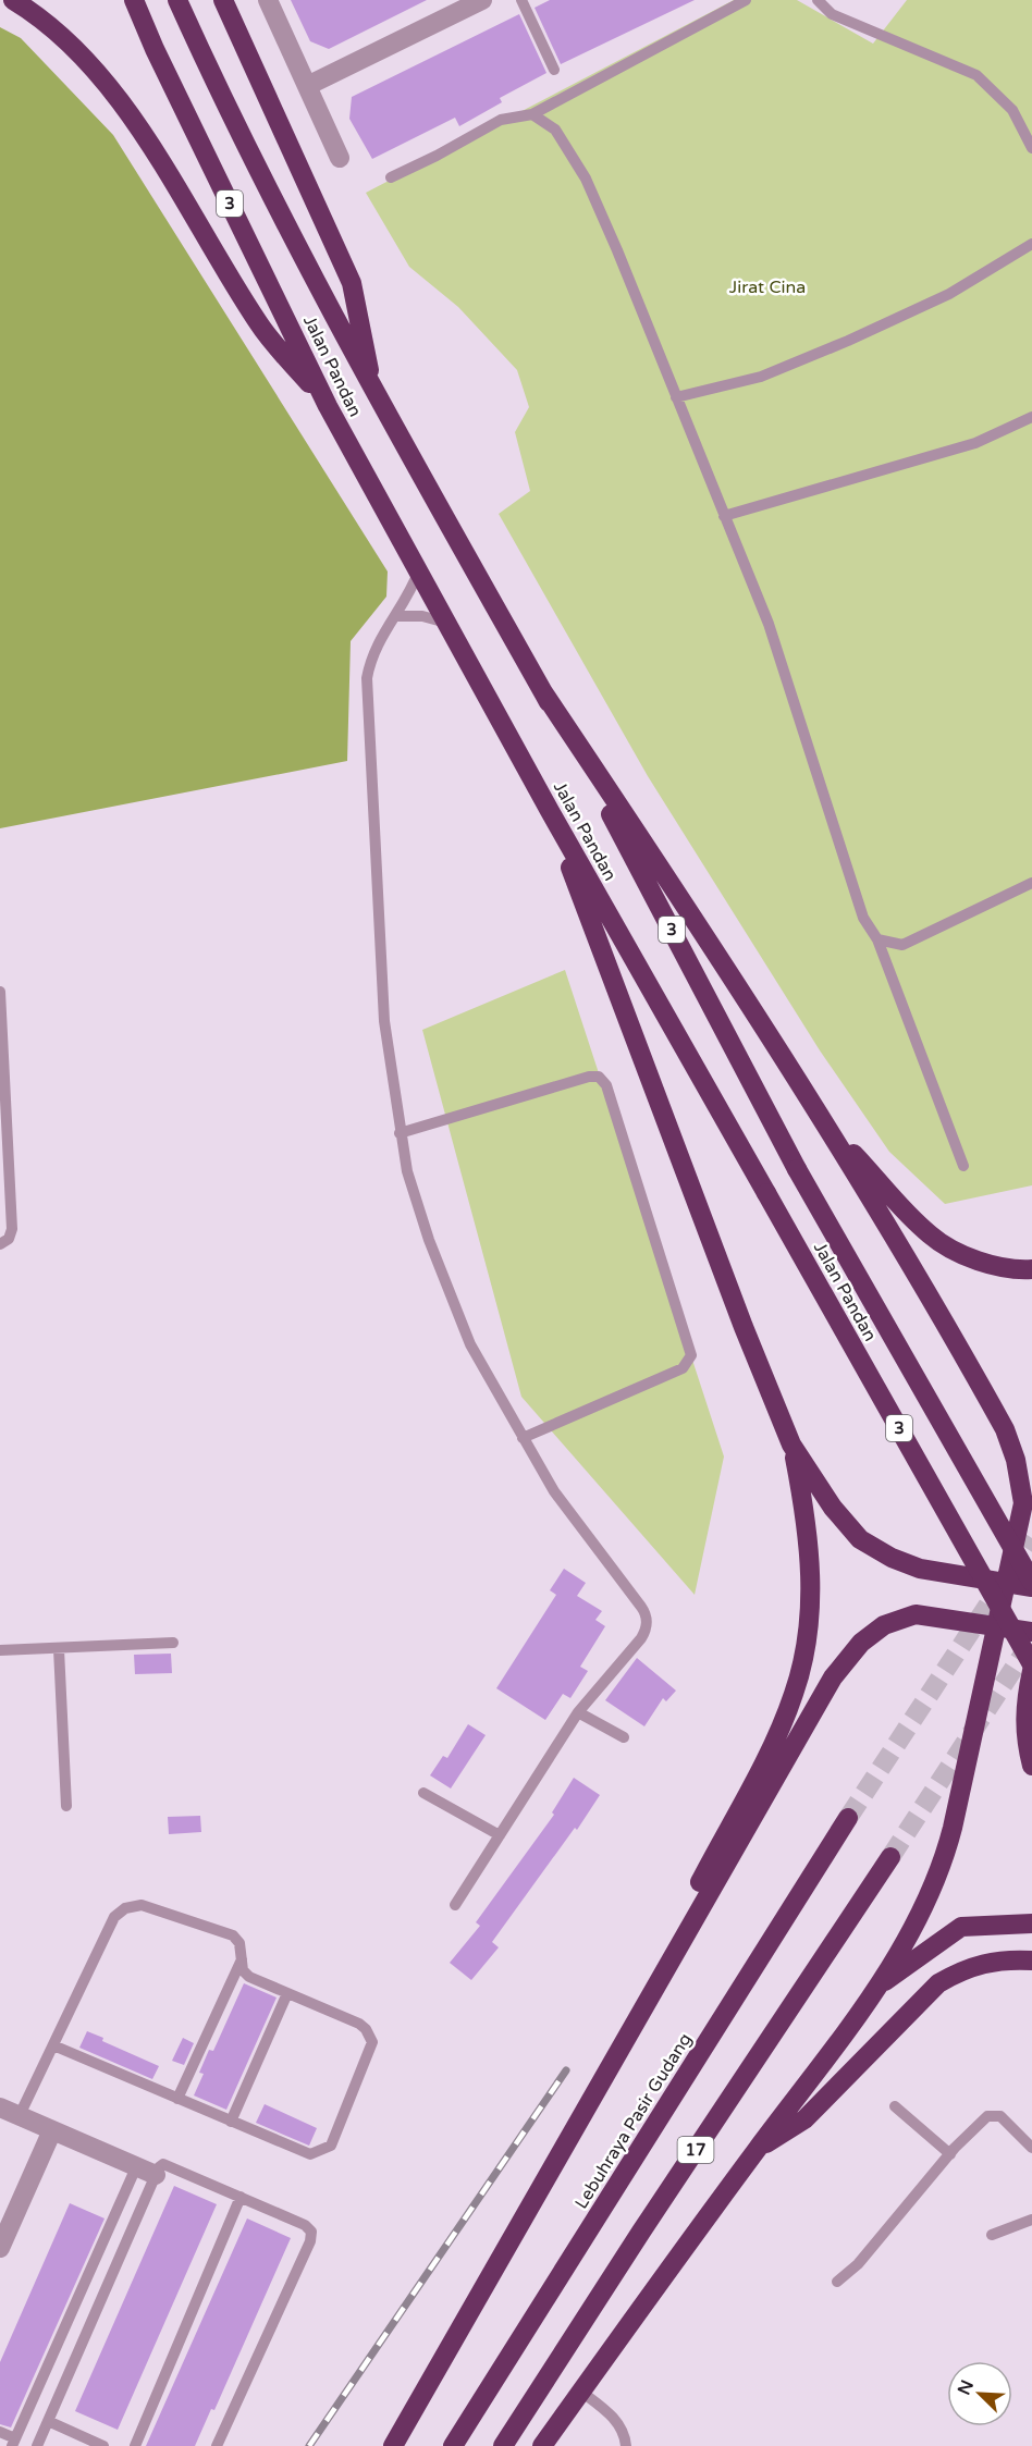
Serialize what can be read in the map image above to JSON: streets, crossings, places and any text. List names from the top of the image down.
{
  "streets": {
    "highway": [
      "3",
      "Jalan Pandan",
      "Lebuhraya Pasir Gudang",
      "17"
    ]
  },
  "parks": ["Jirat Cina"],
  "north": "top left"
}
